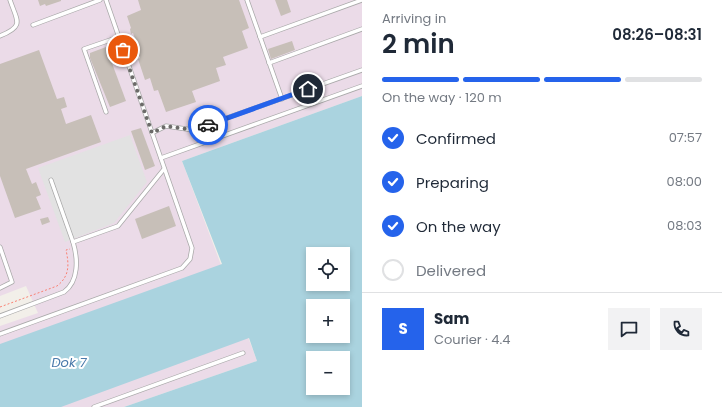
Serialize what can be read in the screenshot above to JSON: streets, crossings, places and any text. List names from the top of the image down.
{
  "water": ["Dok 7"],
  "page": {
    "heading": ["2 min", "Arriving in", "08:26–08:31"],
    "panel": ["Sam", "Courier · 4.4"],
    "bar": "On the way · 120 m",
    "list": [
      ["Confirmed", "07:57"],
      ["Preparing", "08:00"],
      ["On the way", "08:03"],
      "Delivered"
    ],
    "map_buttons": ["+", "−"],
    "round": "S"
  }
}
